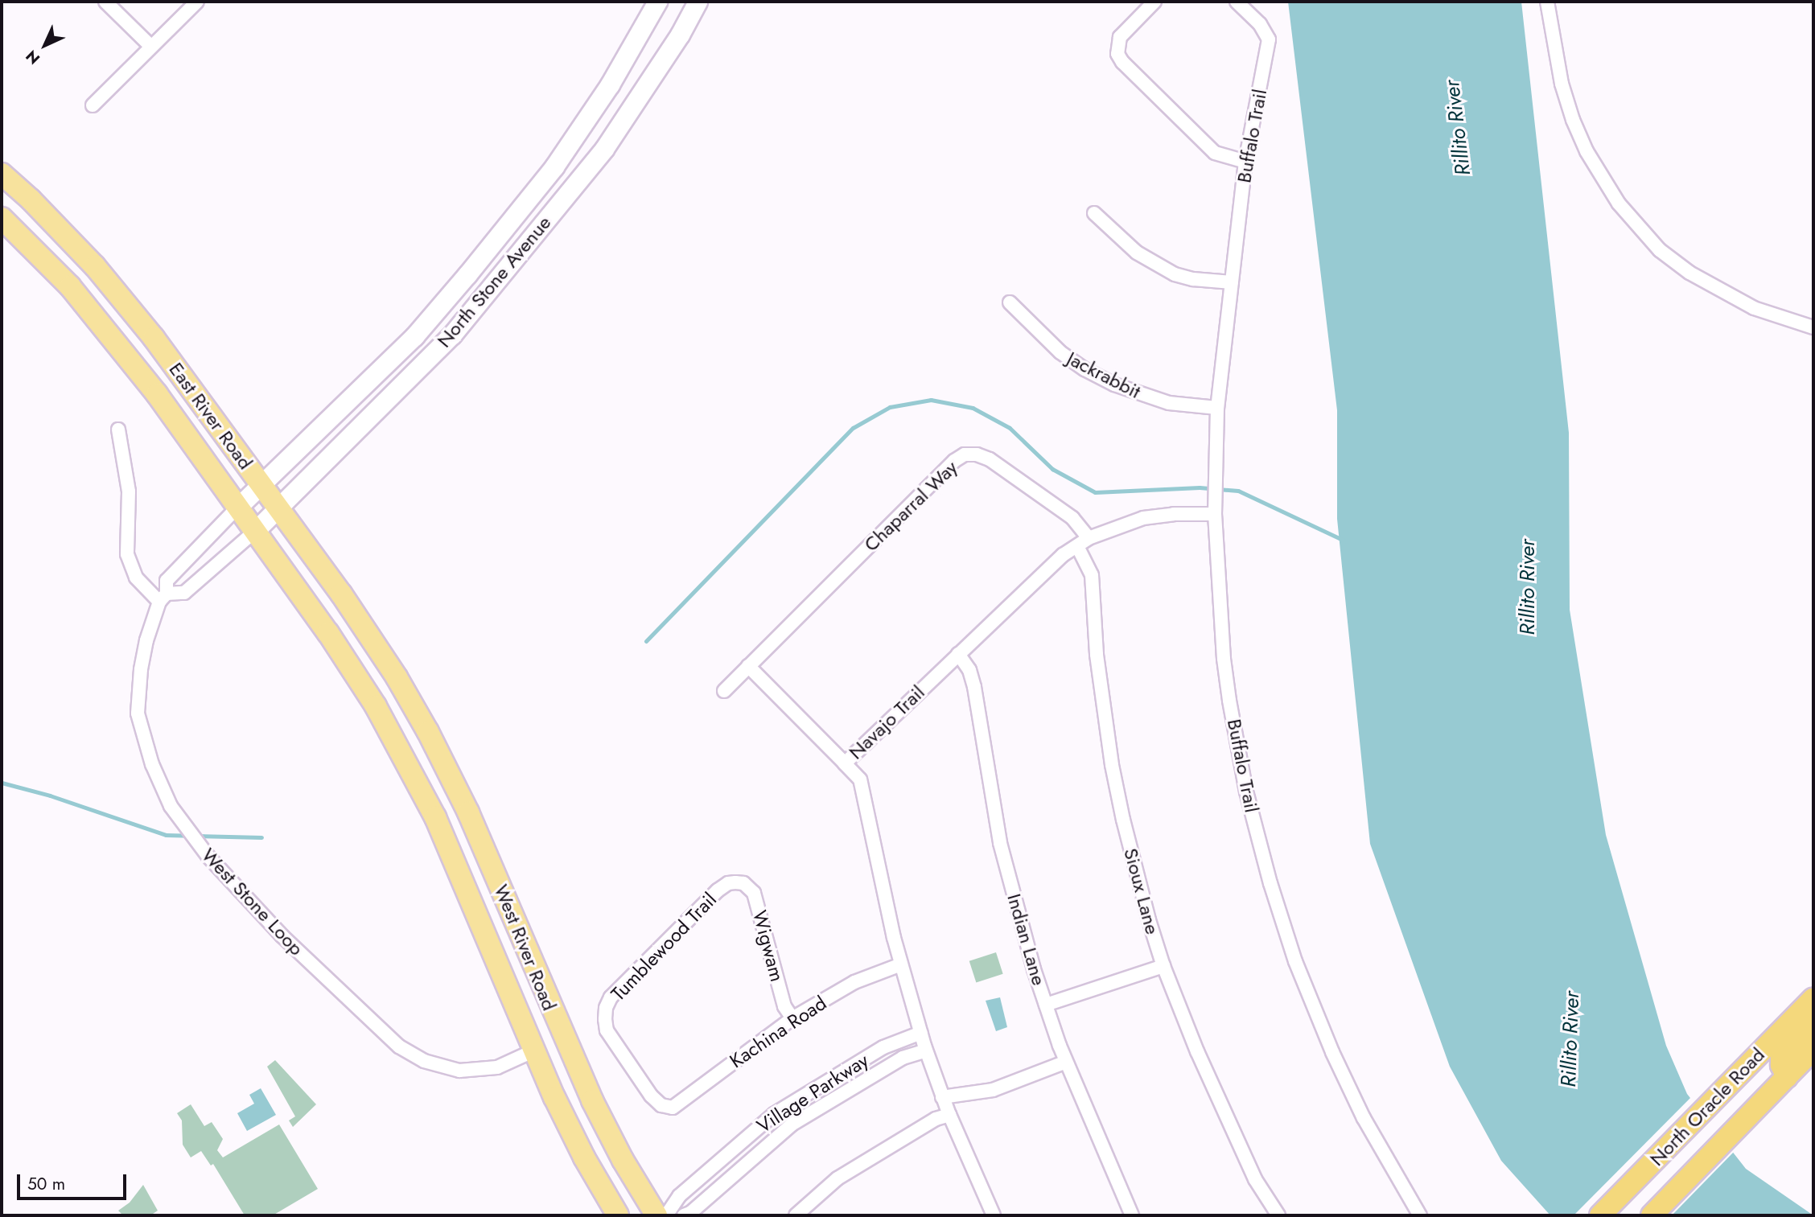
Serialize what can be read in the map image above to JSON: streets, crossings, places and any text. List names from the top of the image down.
{
  "streets": {
    "highway": ["North Oracle Road"],
    "main road": ["North Stone Avenue", "East River Road", "West River Road"],
    "street": [
      "Buffalo Trail",
      "Jackrabbit",
      "Chaparral Way",
      "Navajo Trail",
      "Sioux Lane",
      "West Stone Loop",
      "Indian Lane",
      "Wigwam",
      "Tumblewood Trail",
      "Kachina Road",
      "Village Parkway"
    ]
  },
  "crossings": [
    ["Buffalo Trail", "Jackrabbit"],
    ["Buffalo Trail", "Navajo Trail"],
    ["North Stone Avenue", "East River Road"],
    ["North Stone Avenue", "West Stone Loop"],
    ["East River Road", "West Stone Loop"],
    ["East River Road", "West River Road"],
    ["Chaparral Way", "Navajo Trail"],
    ["Navajo Trail", "Sioux Lane"],
    ["Navajo Trail", "Indian Lane"],
    ["Navajo Trail", "Kachina Road"],
    ["Navajo Trail", "Village Parkway"],
    ["West Stone Loop", "West River Road"],
    ["Wigwam", "Tumblewood Trail"],
    ["Wigwam", "Kachina Road"],
    ["Tumblewood Trail", "Kachina Road"]
  ],
  "water": ["Rillito River"],
  "scale_bar": "50 m",
  "north": "bottom left"
}
